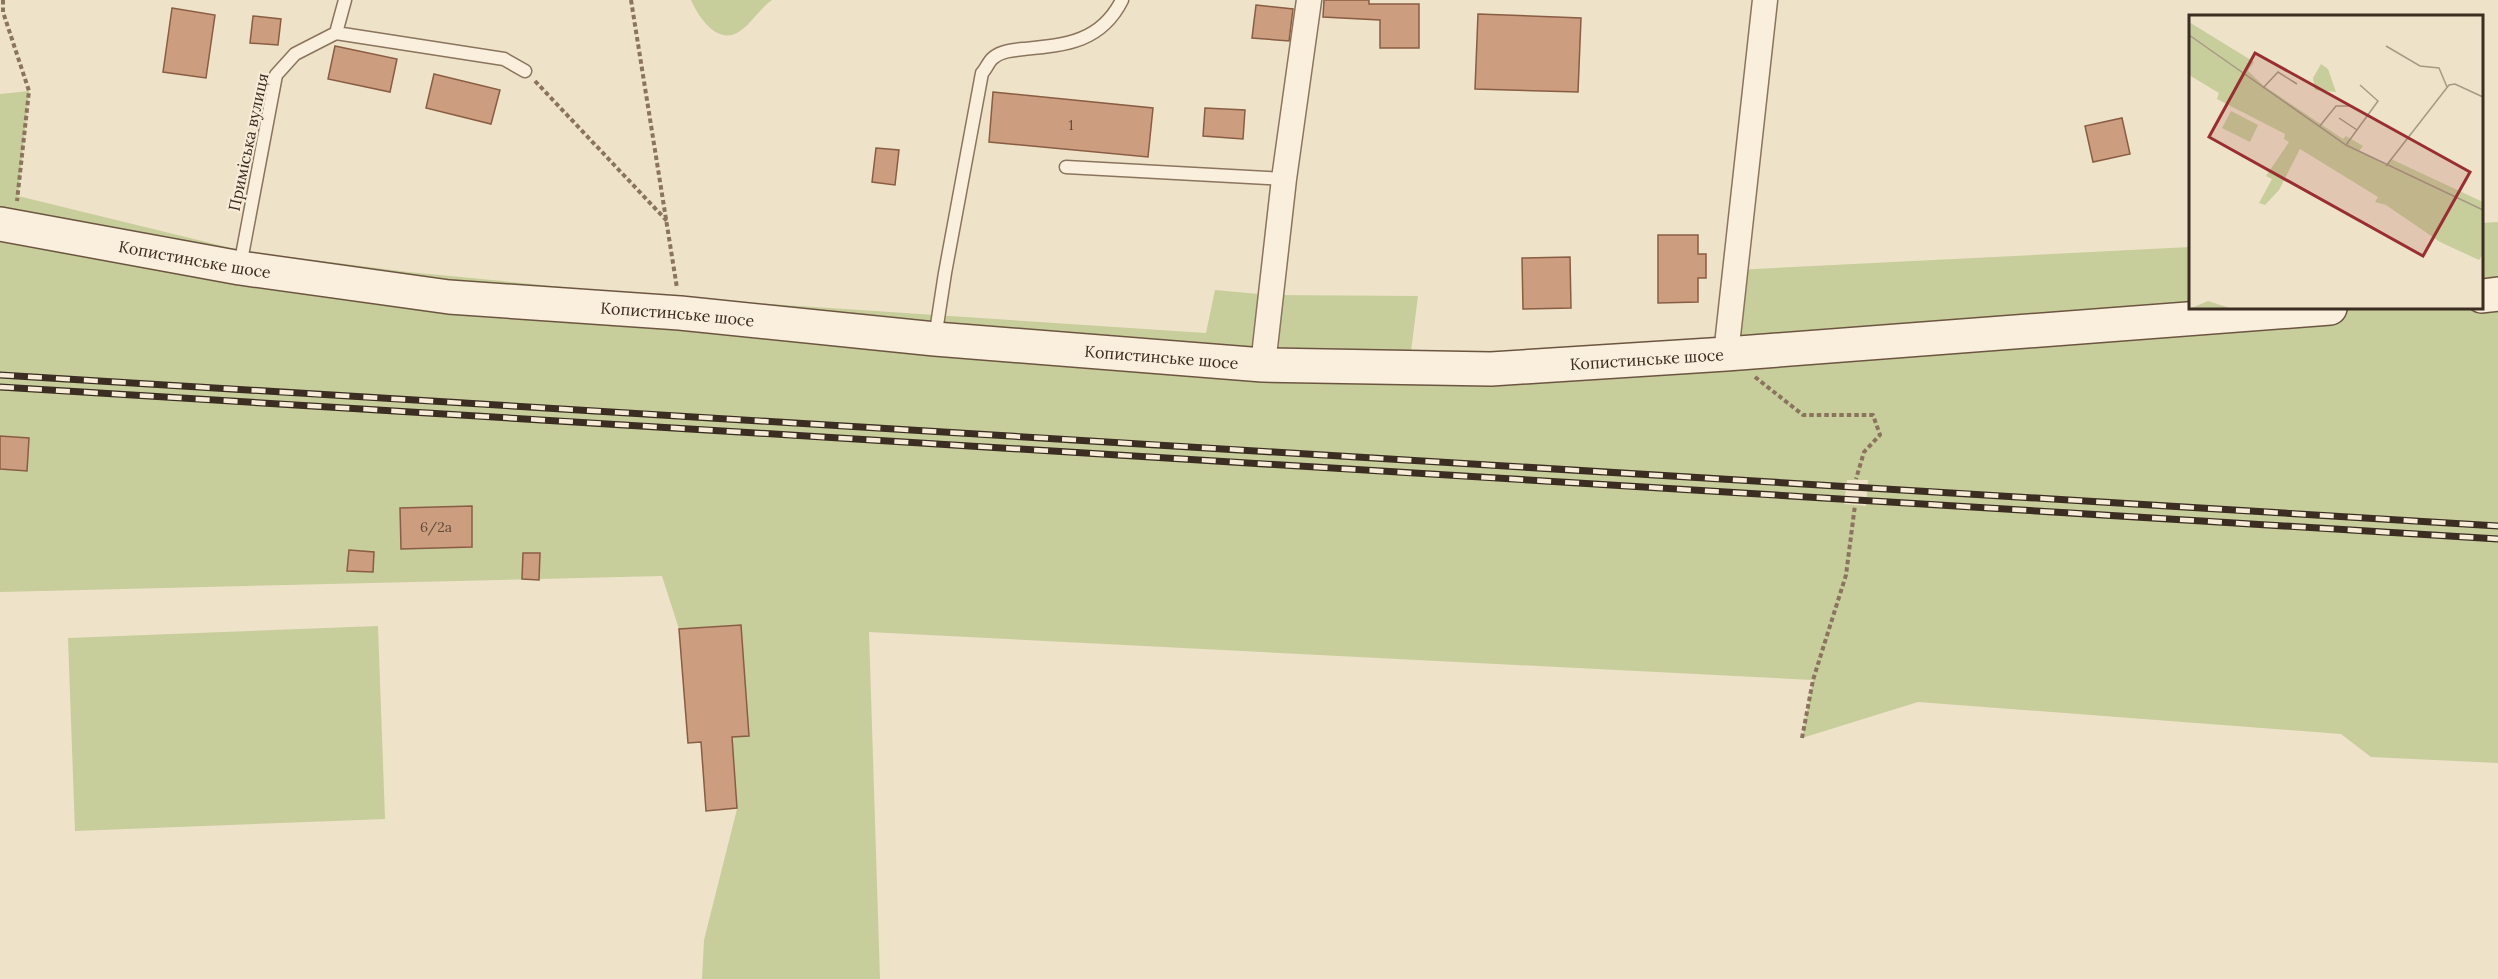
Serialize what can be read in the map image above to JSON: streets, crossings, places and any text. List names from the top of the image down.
{
  "streets": {
    "street": ["Копистинське шосе"],
    "lane": ["Приміська вулиця"]
  },
  "crossings": [
    ["Приміська вулиця", "Копистинське шосе"]
  ],
  "house_numbers": ["1", "6/2а"]
}
